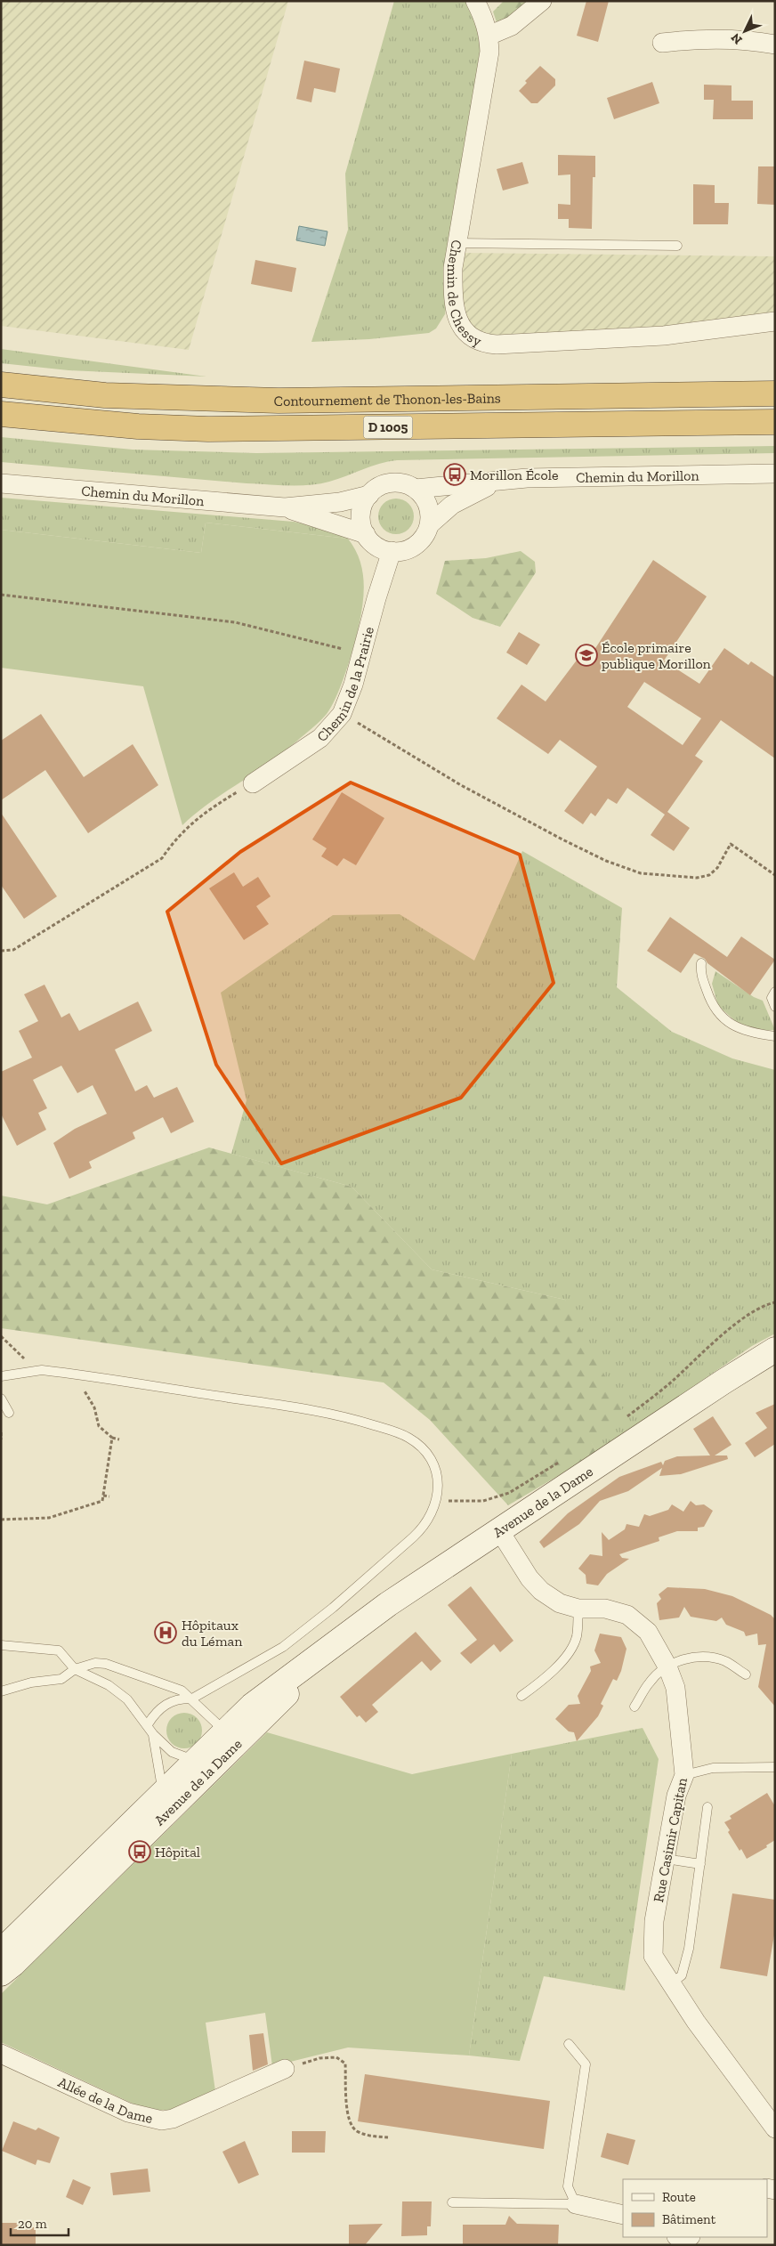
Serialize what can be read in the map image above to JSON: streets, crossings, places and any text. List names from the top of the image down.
{
  "streets": {
    "highway": ["Contournement de Thonon-les-Bains", "D 1005"],
    "main road": ["Avenue de la Dame"],
    "street": [
      "Chemin de Chessy",
      "Chemin du Morillon",
      "Chemin de la Prairie",
      "Rue Casimir Capitan",
      "Allée de la Dame"
    ]
  },
  "crossings": [
    ["Chemin du Morillon", "Chemin de la Prairie"],
    ["Avenue de la Dame", "Rue Casimir Capitan"]
  ],
  "places": {
    "bus stop": ["Morillon École", "Hôpital"],
    "school or university": ["École primaire publique Morillon"],
    "hospital": ["Hôpitaux du Léman"]
  },
  "legend": ["Route", "Bâtiment"],
  "scale_bar": "20 m",
  "north": "bottom left"
}
